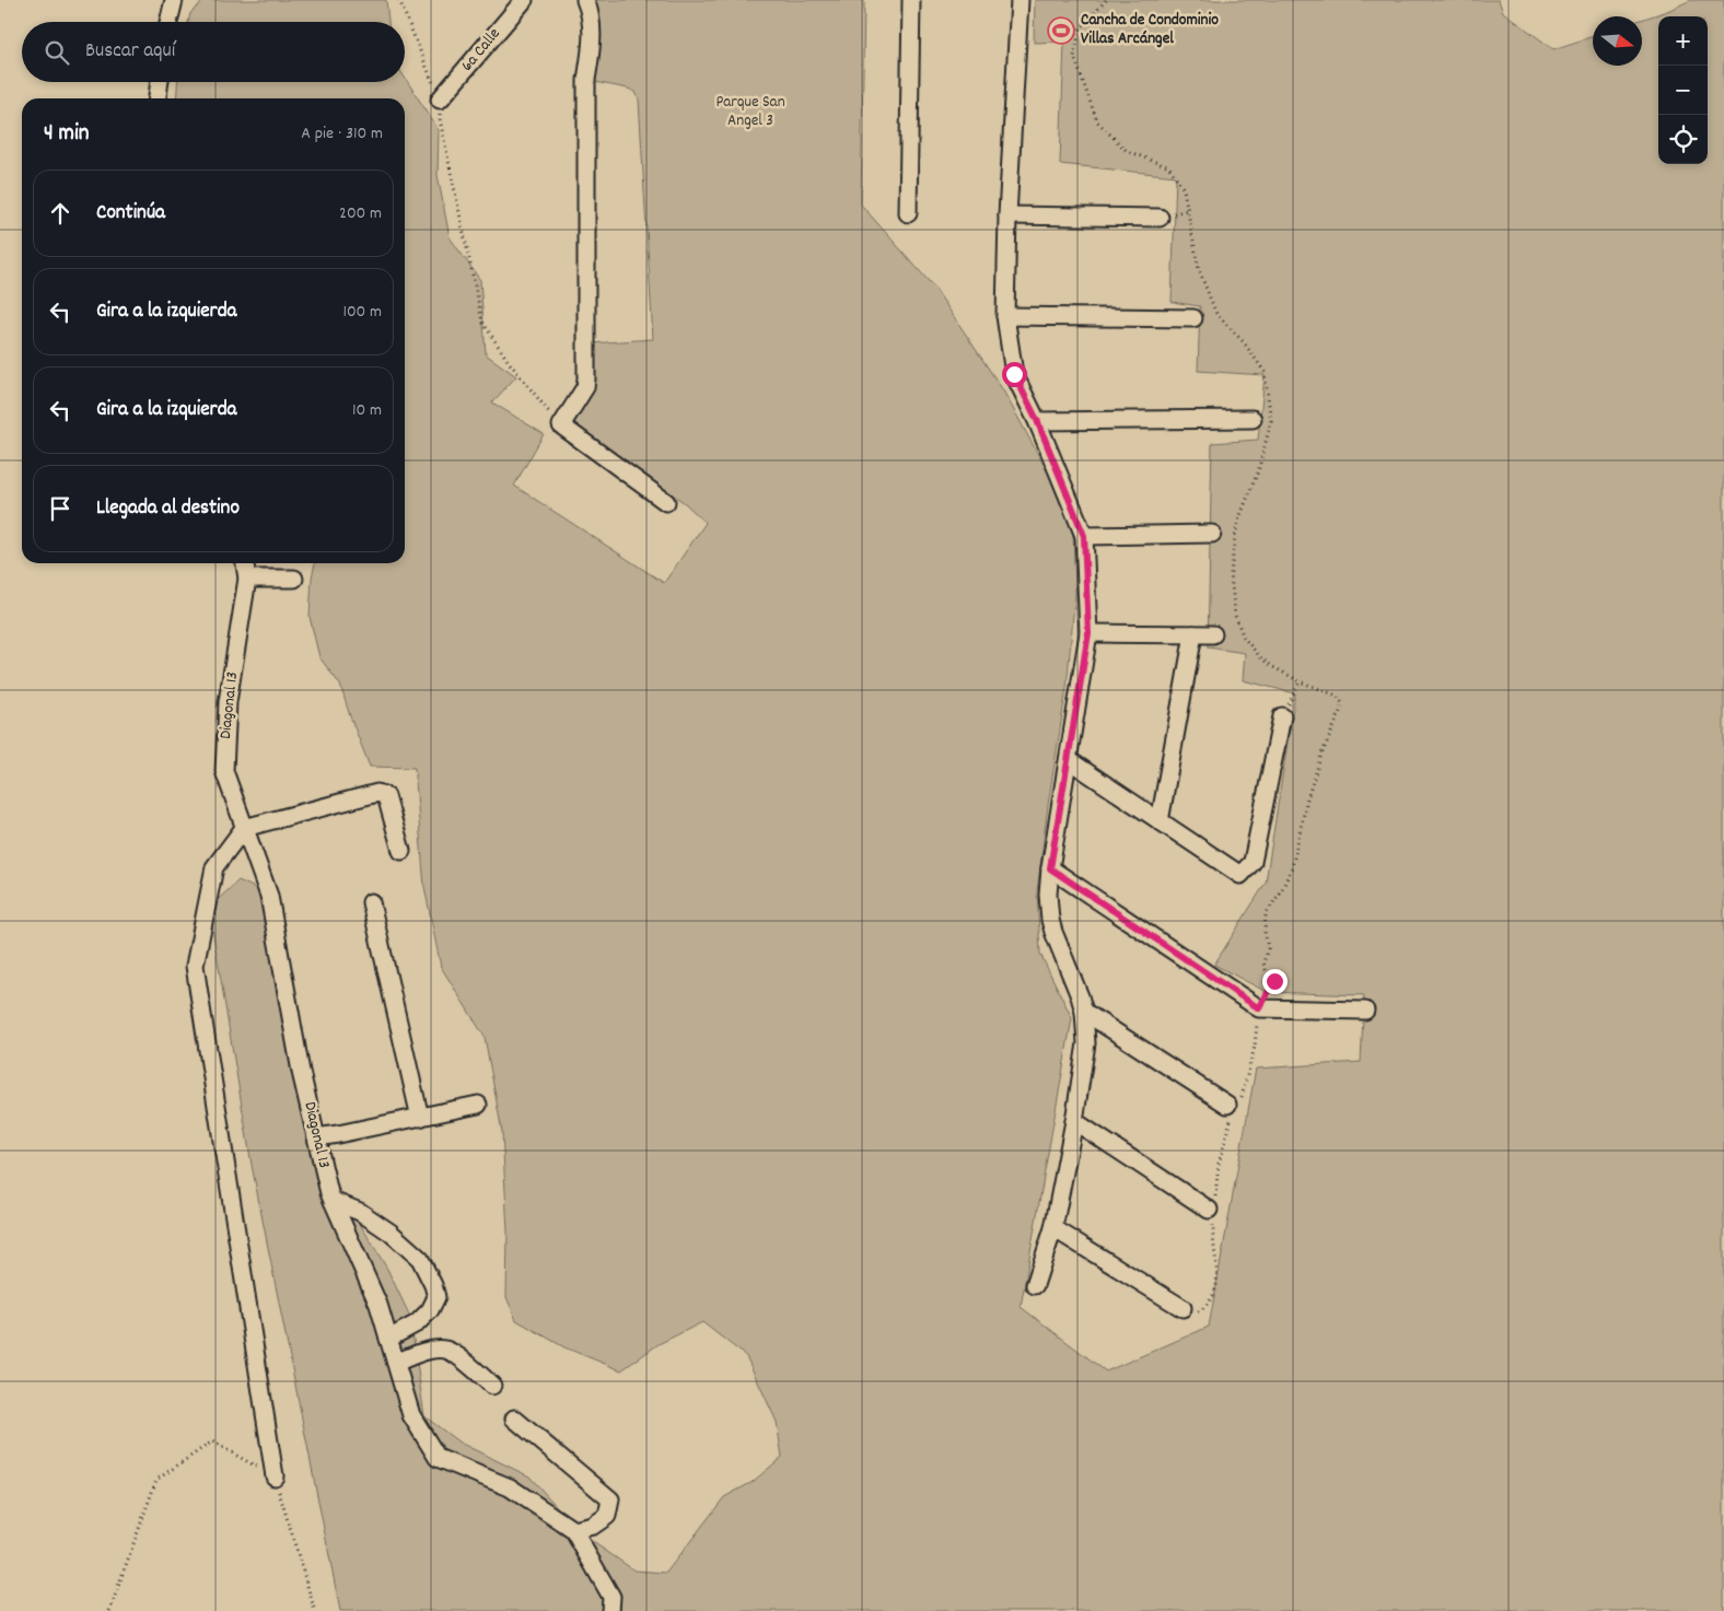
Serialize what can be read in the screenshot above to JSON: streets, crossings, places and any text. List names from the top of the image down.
{
  "streets": {
    "street": ["6a Calle", "Diagonal 13"]
  },
  "parks": ["Parque San Angel 3"],
  "places": {
    "sports": ["Cancha de Condominio Villas Arcángel"]
  },
  "north": "right",
  "page": {
    "map_buttons": ["+", "−"],
    "search": "Buscar aquí",
    "heading": ["4 min", "A pie · 310 m"],
    "list": [
      ["Continúa", "200 m"],
      ["Gira a la izquierda", "100 m"],
      ["Gira a la izquierda", "10 m"],
      "Llegada al destino"
    ]
  }
}
